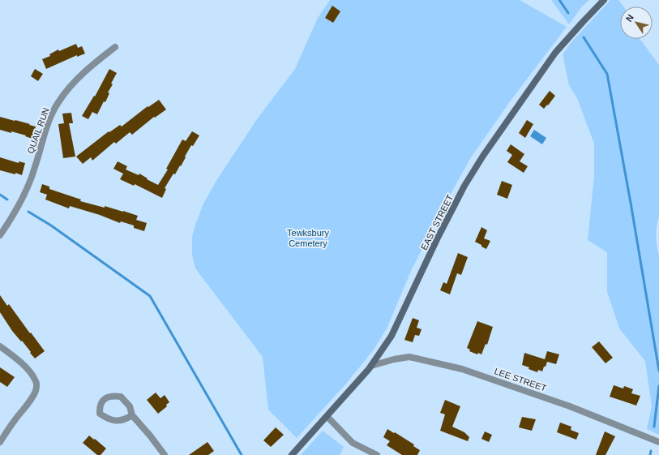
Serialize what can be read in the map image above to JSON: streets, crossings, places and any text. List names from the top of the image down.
{
  "streets": {
    "main road": ["EAST STREET"],
    "street": ["QUAIL RUN", "LEE STREET"]
  },
  "crossings": [
    ["EAST STREET", "LEE STREET"]
  ],
  "parks": ["Tewksbury Cemetery"],
  "north": "top left"
}
